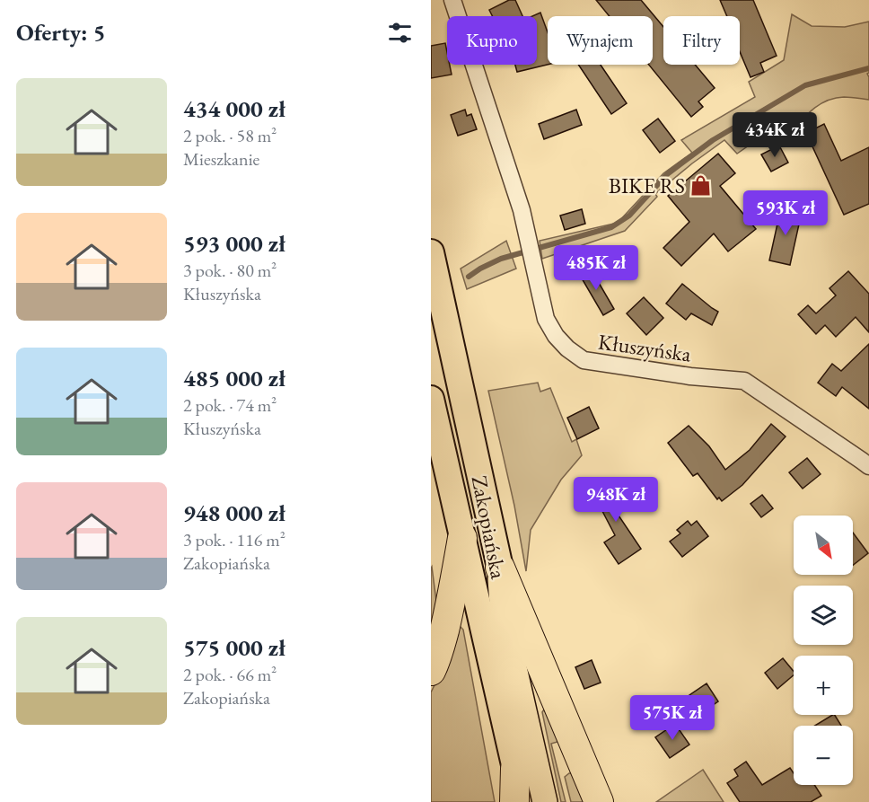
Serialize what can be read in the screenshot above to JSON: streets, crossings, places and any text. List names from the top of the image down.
{
  "streets": {
    "highway": ["Zakopiańska"],
    "street": ["Kłuszyńska"]
  },
  "places": {
    "shop": ["BIKE RS"]
  },
  "north": "bottom right",
  "page": {
    "heading": "Oferty: 5",
    "chip": ["Kupno", "Wynajem", "Filtry"],
    "list": [
      {
        "name": "434 000 zł",
        "note": "2 pok. · 58 m² · Mieszkanie"
      },
      {
        "name": "593 000 zł",
        "note": "3 pok. · 80 m² · Kłuszyńska"
      },
      {
        "name": "485 000 zł",
        "note": "2 pok. · 74 m² · Kłuszyńska"
      },
      {
        "name": "948 000 zł",
        "note": "3 pok. · 116 m² · Zakopiańska"
      },
      {
        "name": "575 000 zł",
        "note": "2 pok. · 66 m² · Zakopiańska"
      }
    ],
    "price": [
      "434K zł",
      "593K zł",
      "485K zł",
      "948K zł",
      "575K zł"
    ],
    "map_buttons": ["+", "−"]
  }
}
